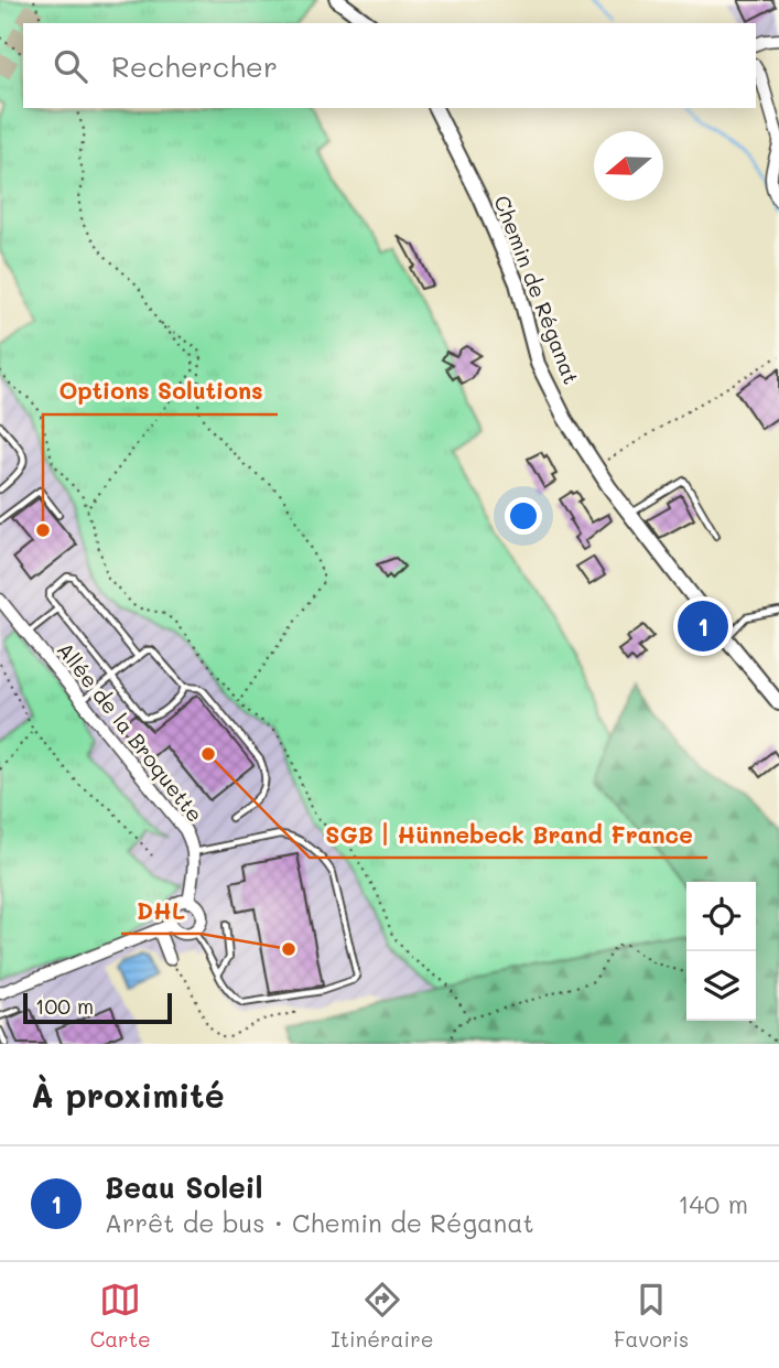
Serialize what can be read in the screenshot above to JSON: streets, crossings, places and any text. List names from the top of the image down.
{
  "streets": {
    "street": ["Chemin de Réganat", "Allée de la Broquette"]
  },
  "places": ["Options Solutions", "SGB | Hünnebeck Brand France", "DHL"],
  "scale_bar": "100 m",
  "north": "left",
  "page": {
    "search": "Rechercher",
    "pins": "1",
    "scale": "100 m",
    "heading": "À proximité",
    "list": [
      {
        "mark": "1",
        "name": "Beau Soleil",
        "note": "Arrêt de bus · Chemin de Réganat",
        "value": "140 m"
      }
    ],
    "nav": ["Carte", "Itinéraire", "Favoris"]
  }
}
